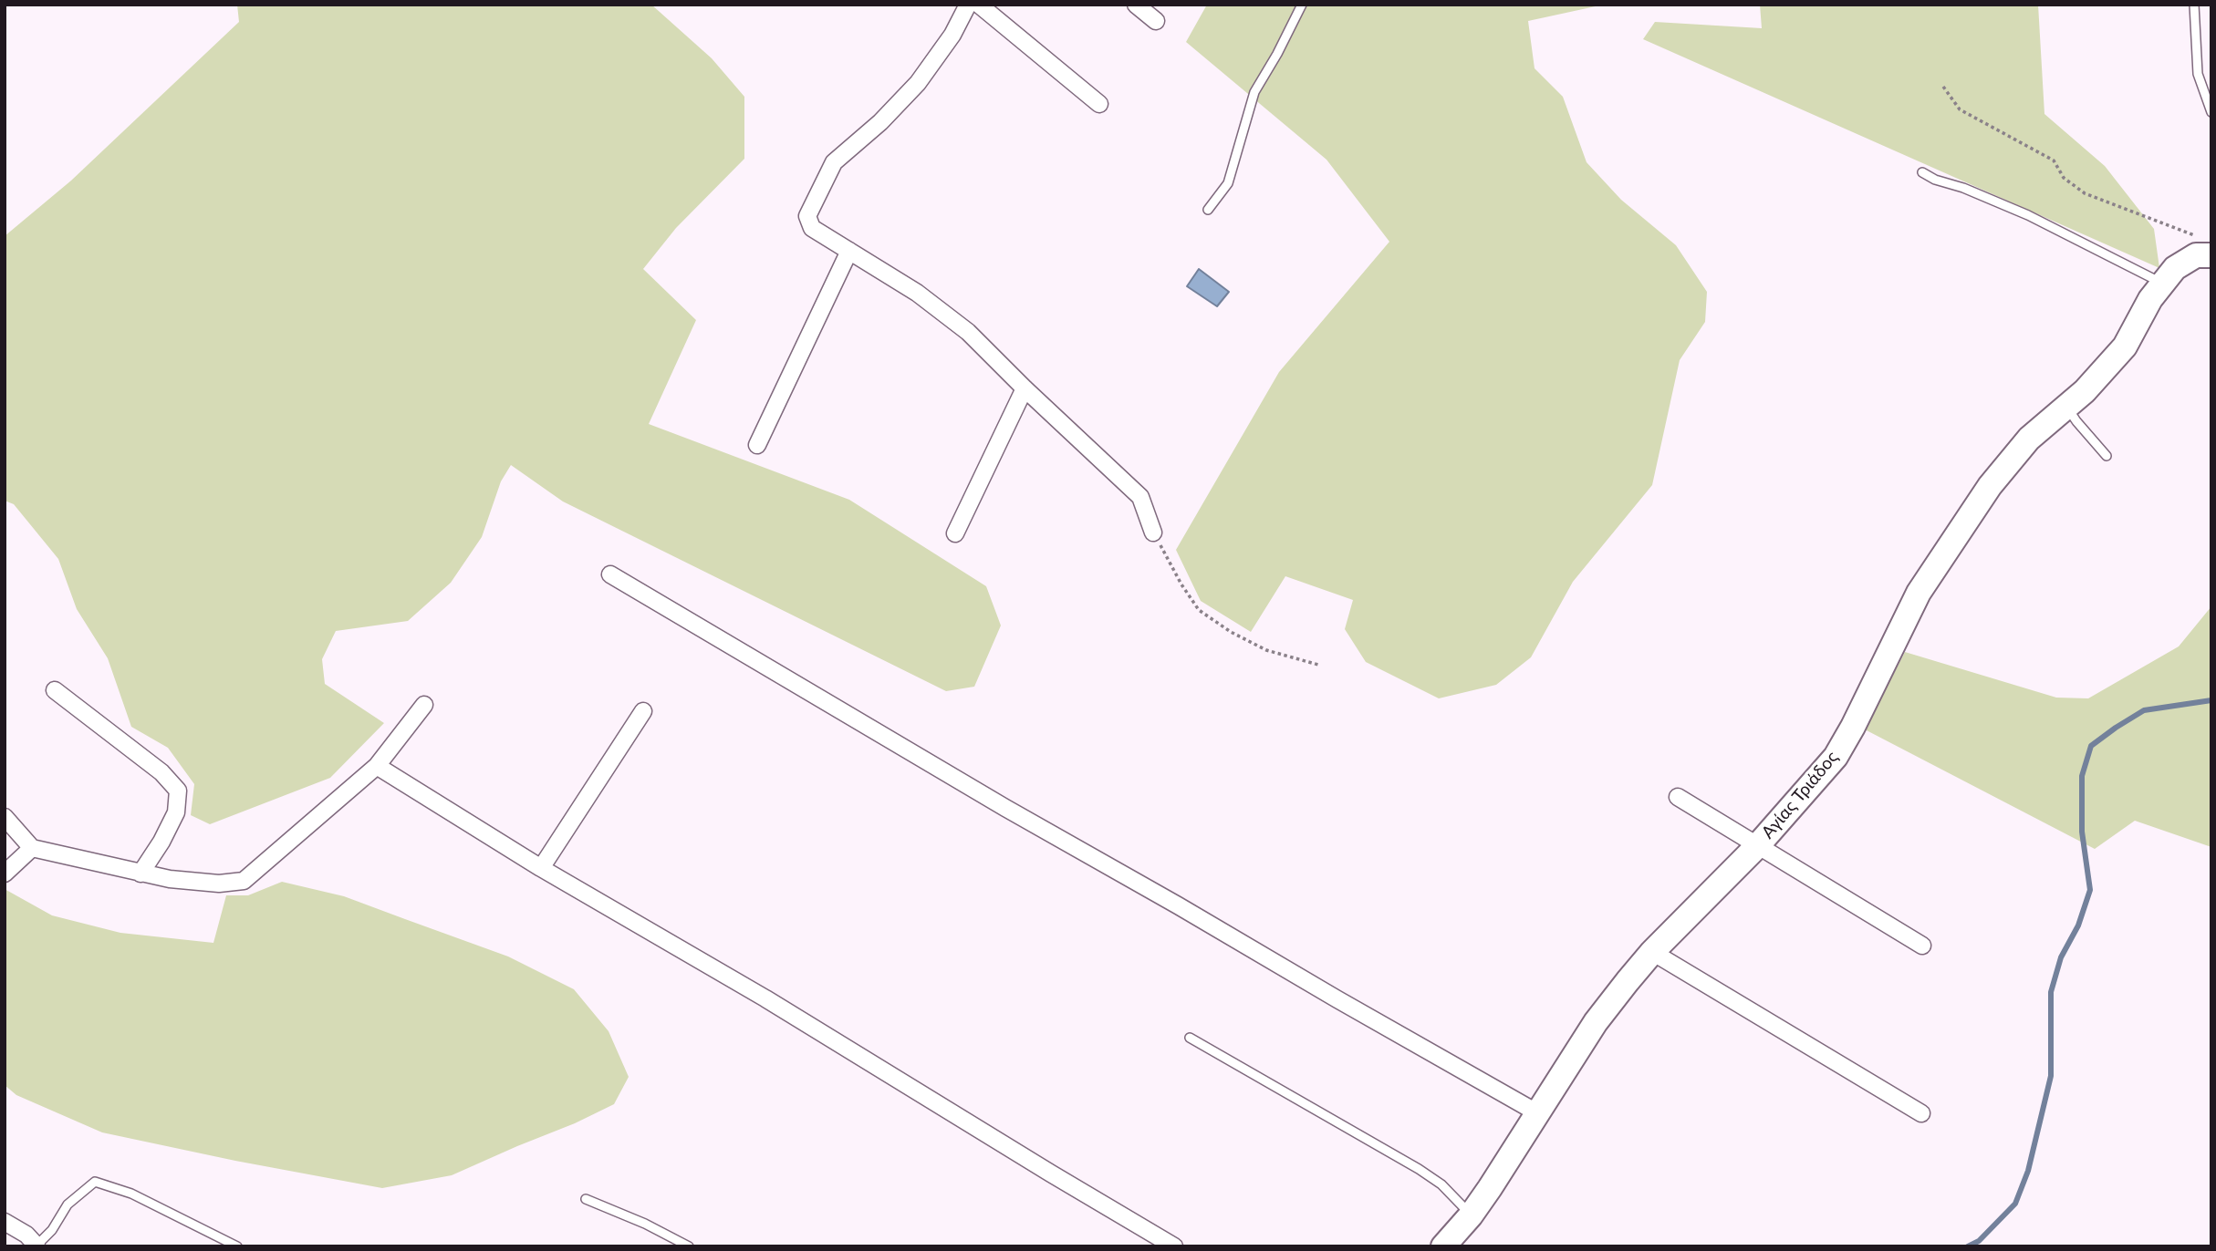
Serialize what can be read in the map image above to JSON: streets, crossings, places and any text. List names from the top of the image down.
{
  "streets": {
    "street": ["Αγίας Τριάδος"]
  }
}
